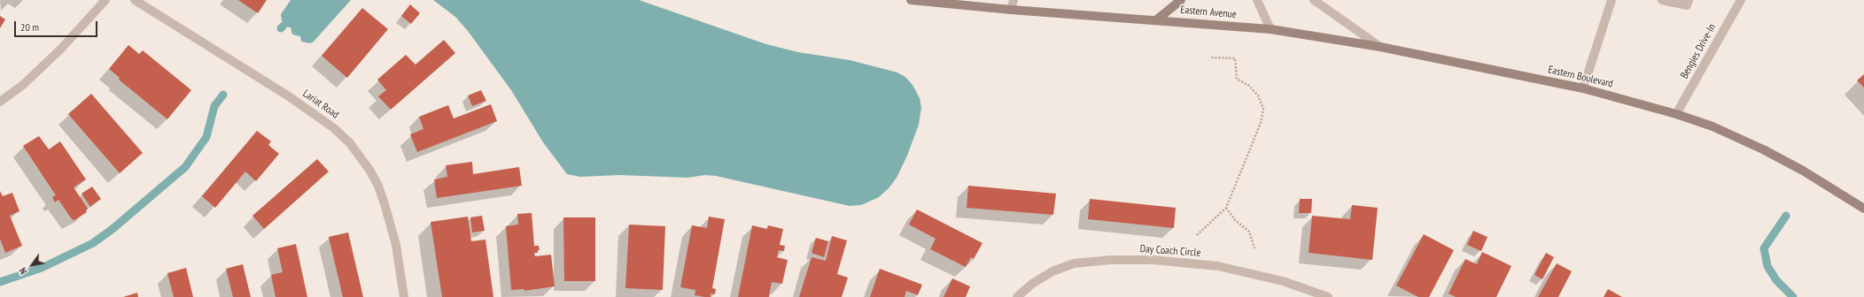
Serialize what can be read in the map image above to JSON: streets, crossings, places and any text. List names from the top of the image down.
{
  "streets": {
    "main road": ["Eastern Avenue", "Eastern Boulevard"],
    "street": ["Bengies Drive-In", "Lariat Road", "Day Coach Circle"]
  },
  "crossings": [
    ["Eastern Avenue", "Eastern Boulevard"],
    ["Bengies Drive-In", "Eastern Boulevard"]
  ],
  "scale_bar": "20 m",
  "north": "bottom left"
}
